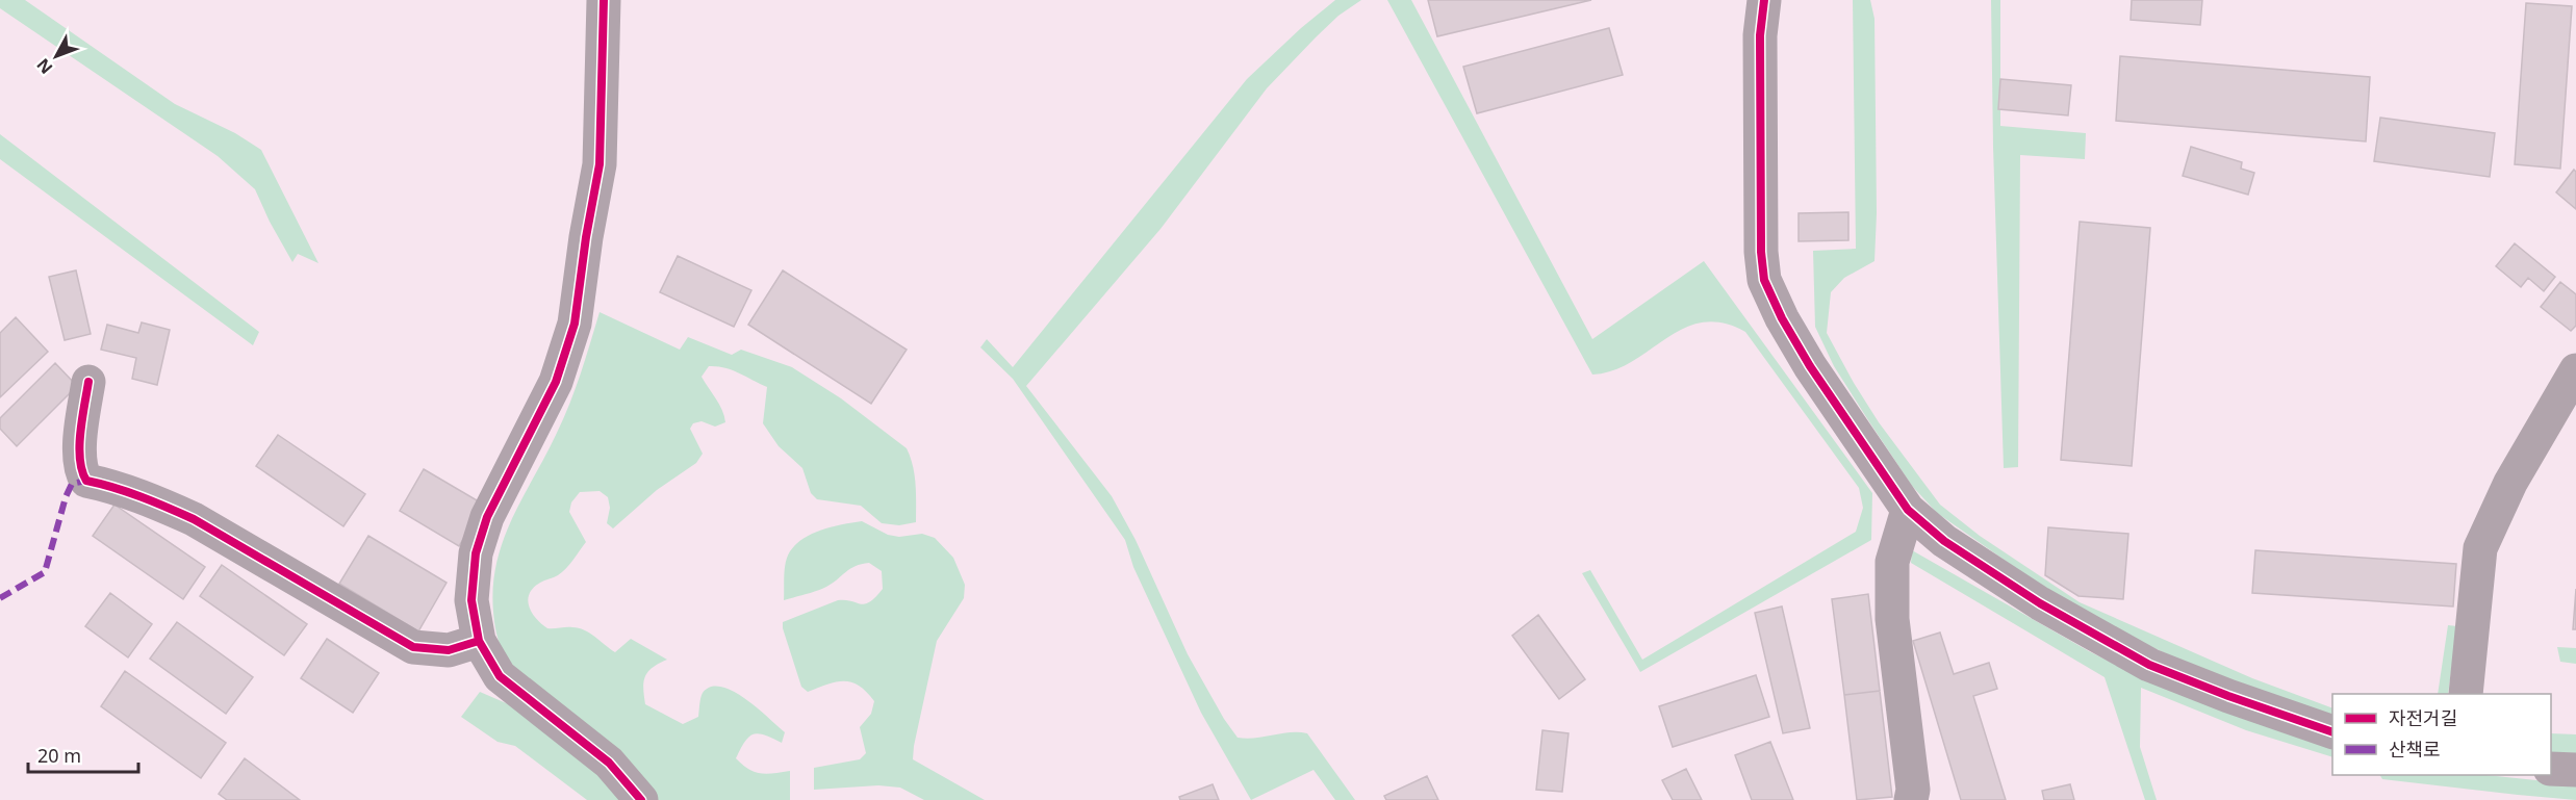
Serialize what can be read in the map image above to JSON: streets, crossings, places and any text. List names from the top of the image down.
{
  "legend": ["자전거길", "산책로"],
  "scale_bar": "20 m",
  "north": "bottom left"
}
